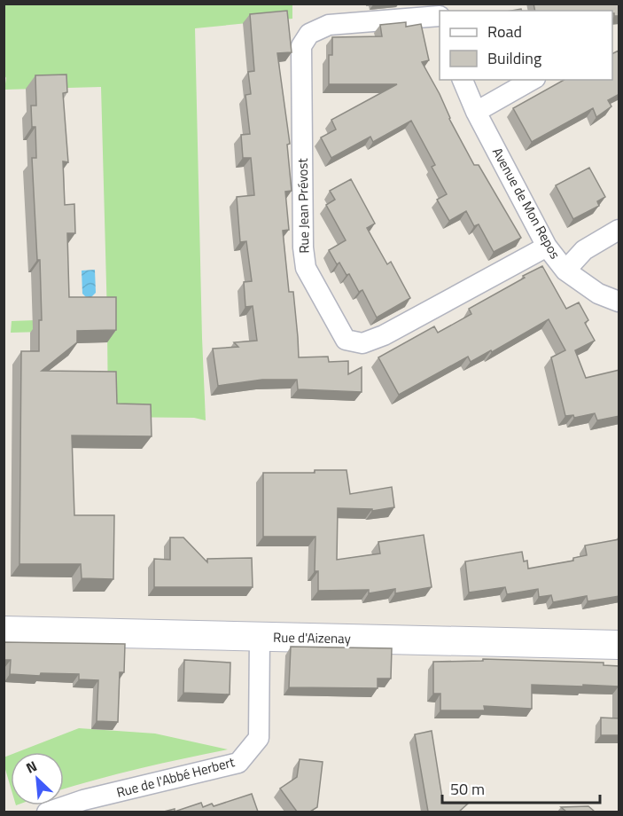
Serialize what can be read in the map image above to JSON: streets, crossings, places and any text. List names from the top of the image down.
{
  "streets": {
    "main road": ["Rue d'Aizenay"],
    "street": ["Avenue de Mon Repos", "Rue Jean Prévost", "Rue de l'Abbé Herbert"]
  },
  "crossings": [
    ["Avenue de Mon Repos", "Rue Jean Prévost"],
    ["Rue d'Aizenay", "Rue de l'Abbé Herbert"]
  ],
  "legend": ["Road", "Building"],
  "scale_bar": "50 m",
  "north": "top left"
}
